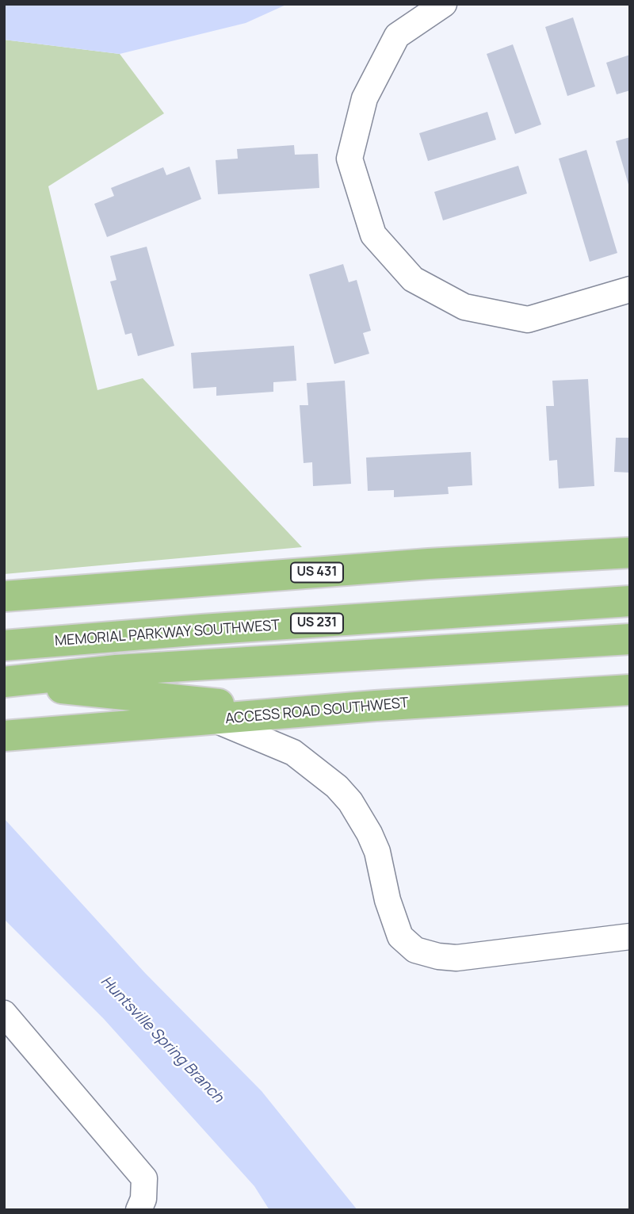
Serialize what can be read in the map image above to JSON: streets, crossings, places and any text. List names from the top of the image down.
{
  "streets": {
    "highway": [
      "US 431",
      "US 231",
      "MEMORIAL PARKWAY SOUTHWEST",
      "ACCESS ROAD SOUTHWEST"
    ]
  },
  "water": ["Huntsville Spring Branch"]
}
